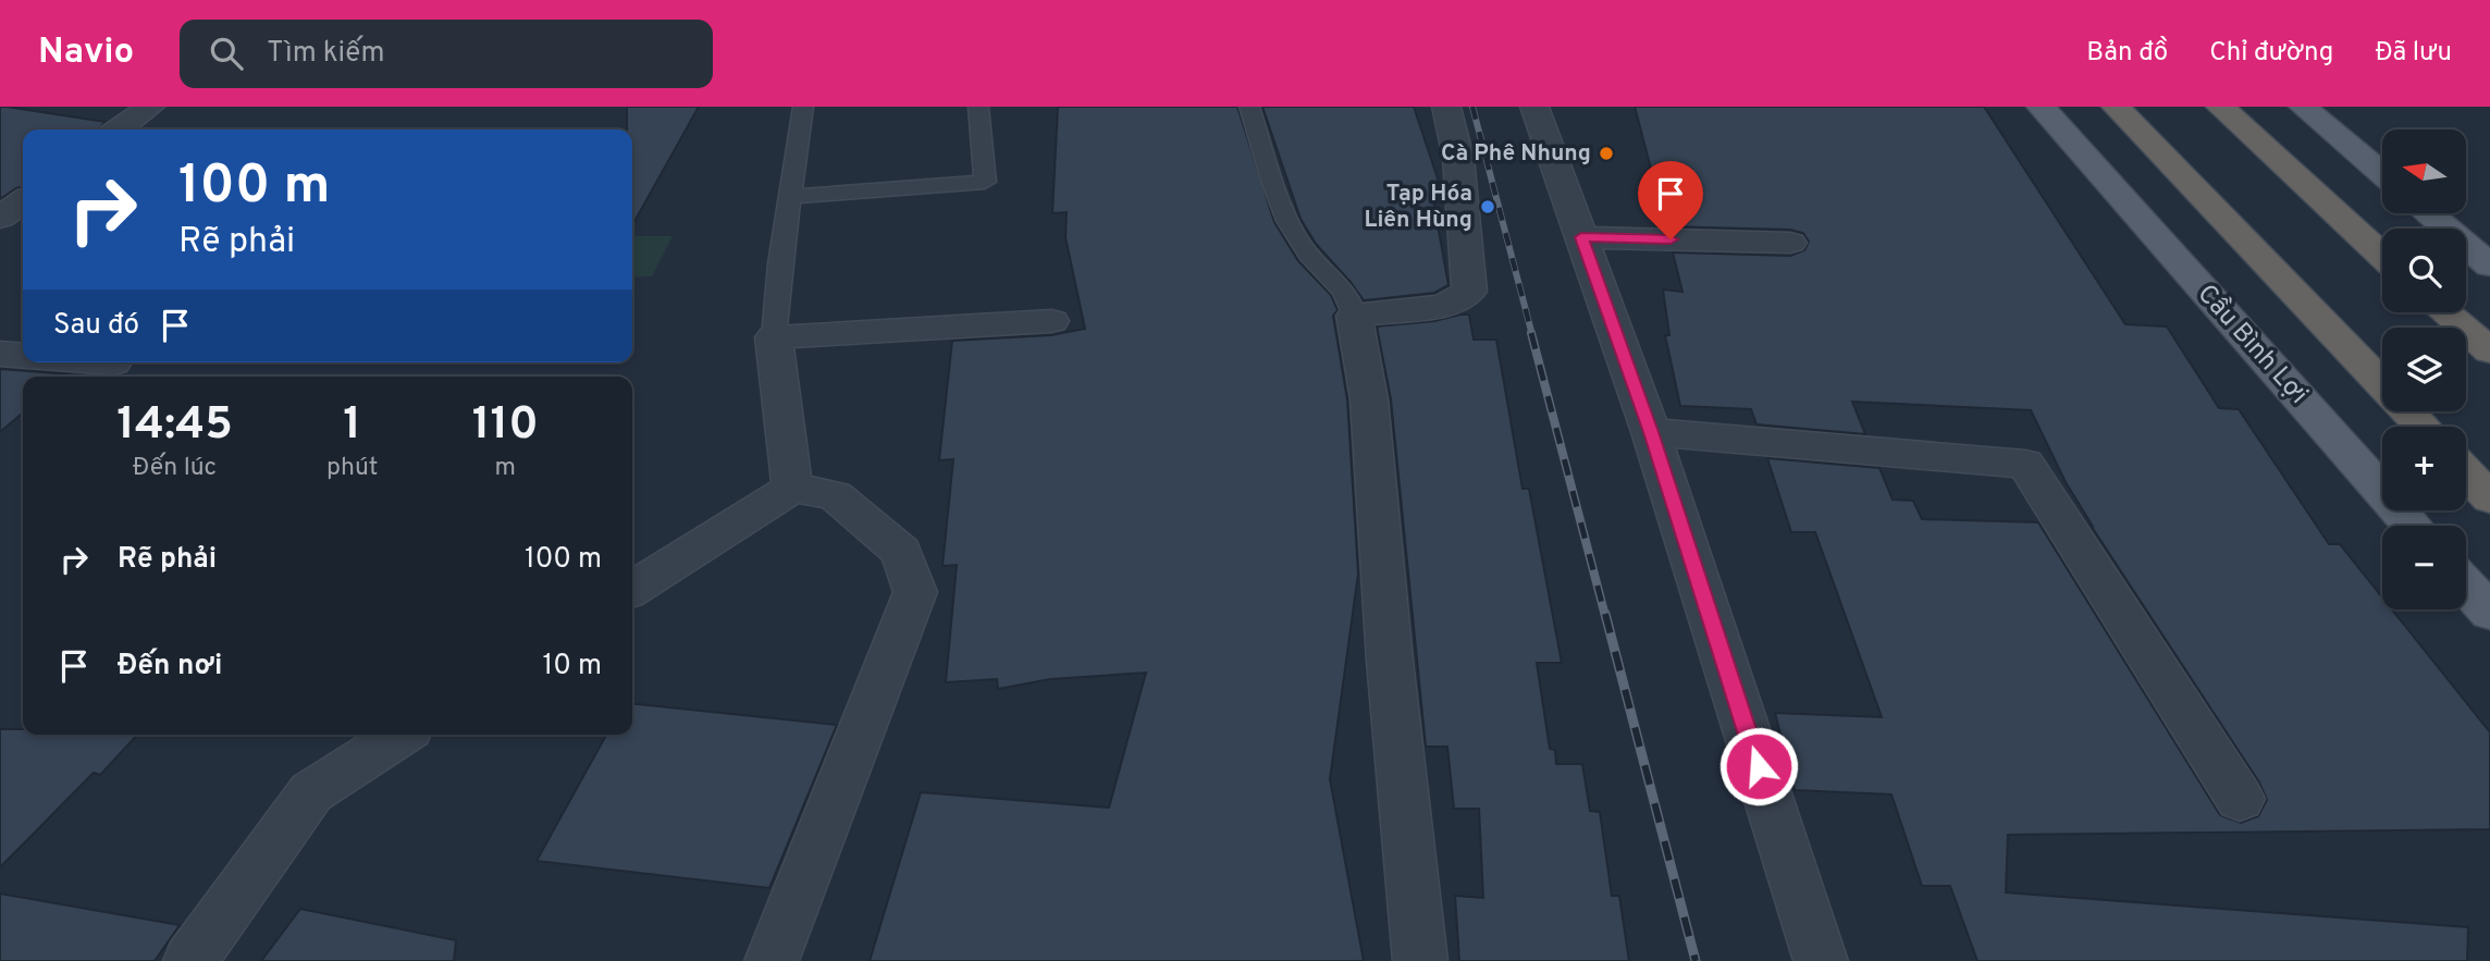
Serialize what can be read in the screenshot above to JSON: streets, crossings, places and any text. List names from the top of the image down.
{
  "streets": {
    "main road": ["Cầu Bình Lợi"]
  },
  "places": ["Cà Phê Nhung", "Tạp Hóa Liên Hùng"],
  "north": "left",
  "page": {
    "header": "Navio",
    "search": "Tìm kiếm",
    "nav": ["Bản đồ", "Chỉ đường", "Đã lưu"],
    "map_buttons": ["+", "−"],
    "turn": ["100 m", "Rẽ phải"],
    "then": "Sau đó",
    "eta": [
      "14:45",
      "Đến lúc",
      "1",
      "phút",
      "110",
      "m"
    ],
    "list": [
      {
        "name": "Rẽ phải",
        "value": "100 m"
      },
      {
        "name": "Đến nơi",
        "value": "10 m"
      }
    ]
  }
}
